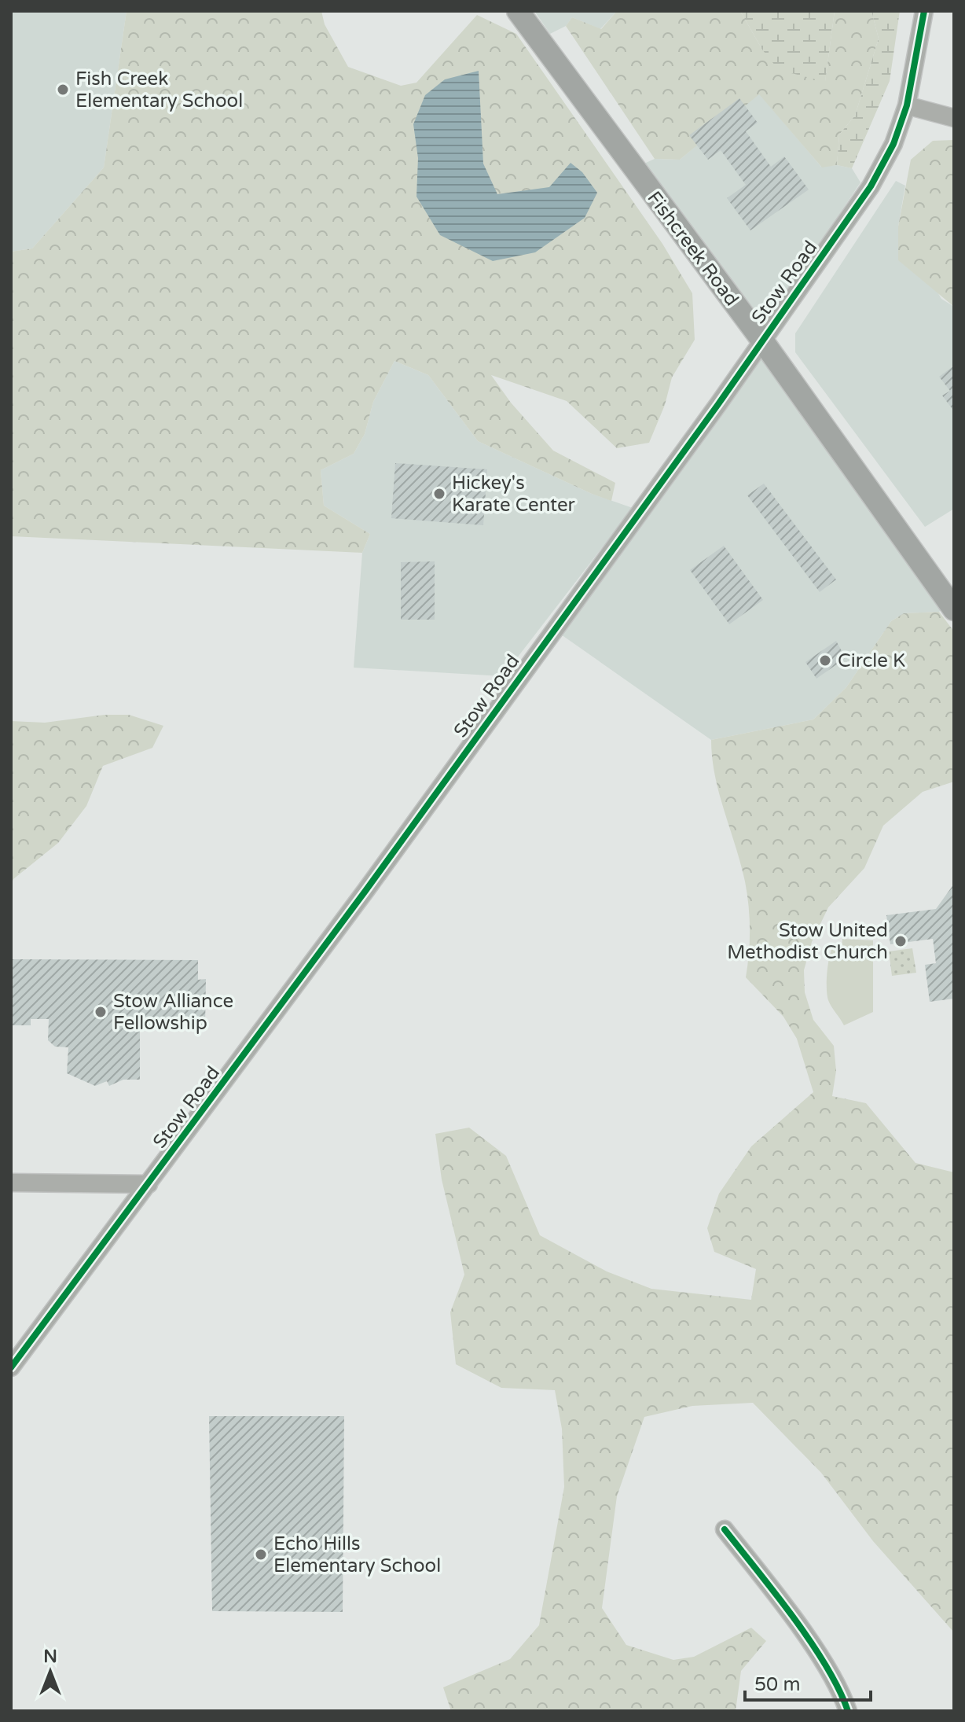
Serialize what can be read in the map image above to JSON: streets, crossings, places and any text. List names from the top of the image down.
{
  "streets": {
    "main road": ["Fishcreek Road"],
    "street": ["Stow Road"]
  },
  "crossings": [
    ["Fishcreek Road", "Stow Road"]
  ],
  "places": [
    "Fish Creek Elementary School",
    "Hickey's Karate Center",
    "Circle K",
    "Stow United Methodist Church",
    "Stow Alliance Fellowship",
    "Echo Hills Elementary School"
  ],
  "scale_bar": "50 m",
  "north": "top"
}
